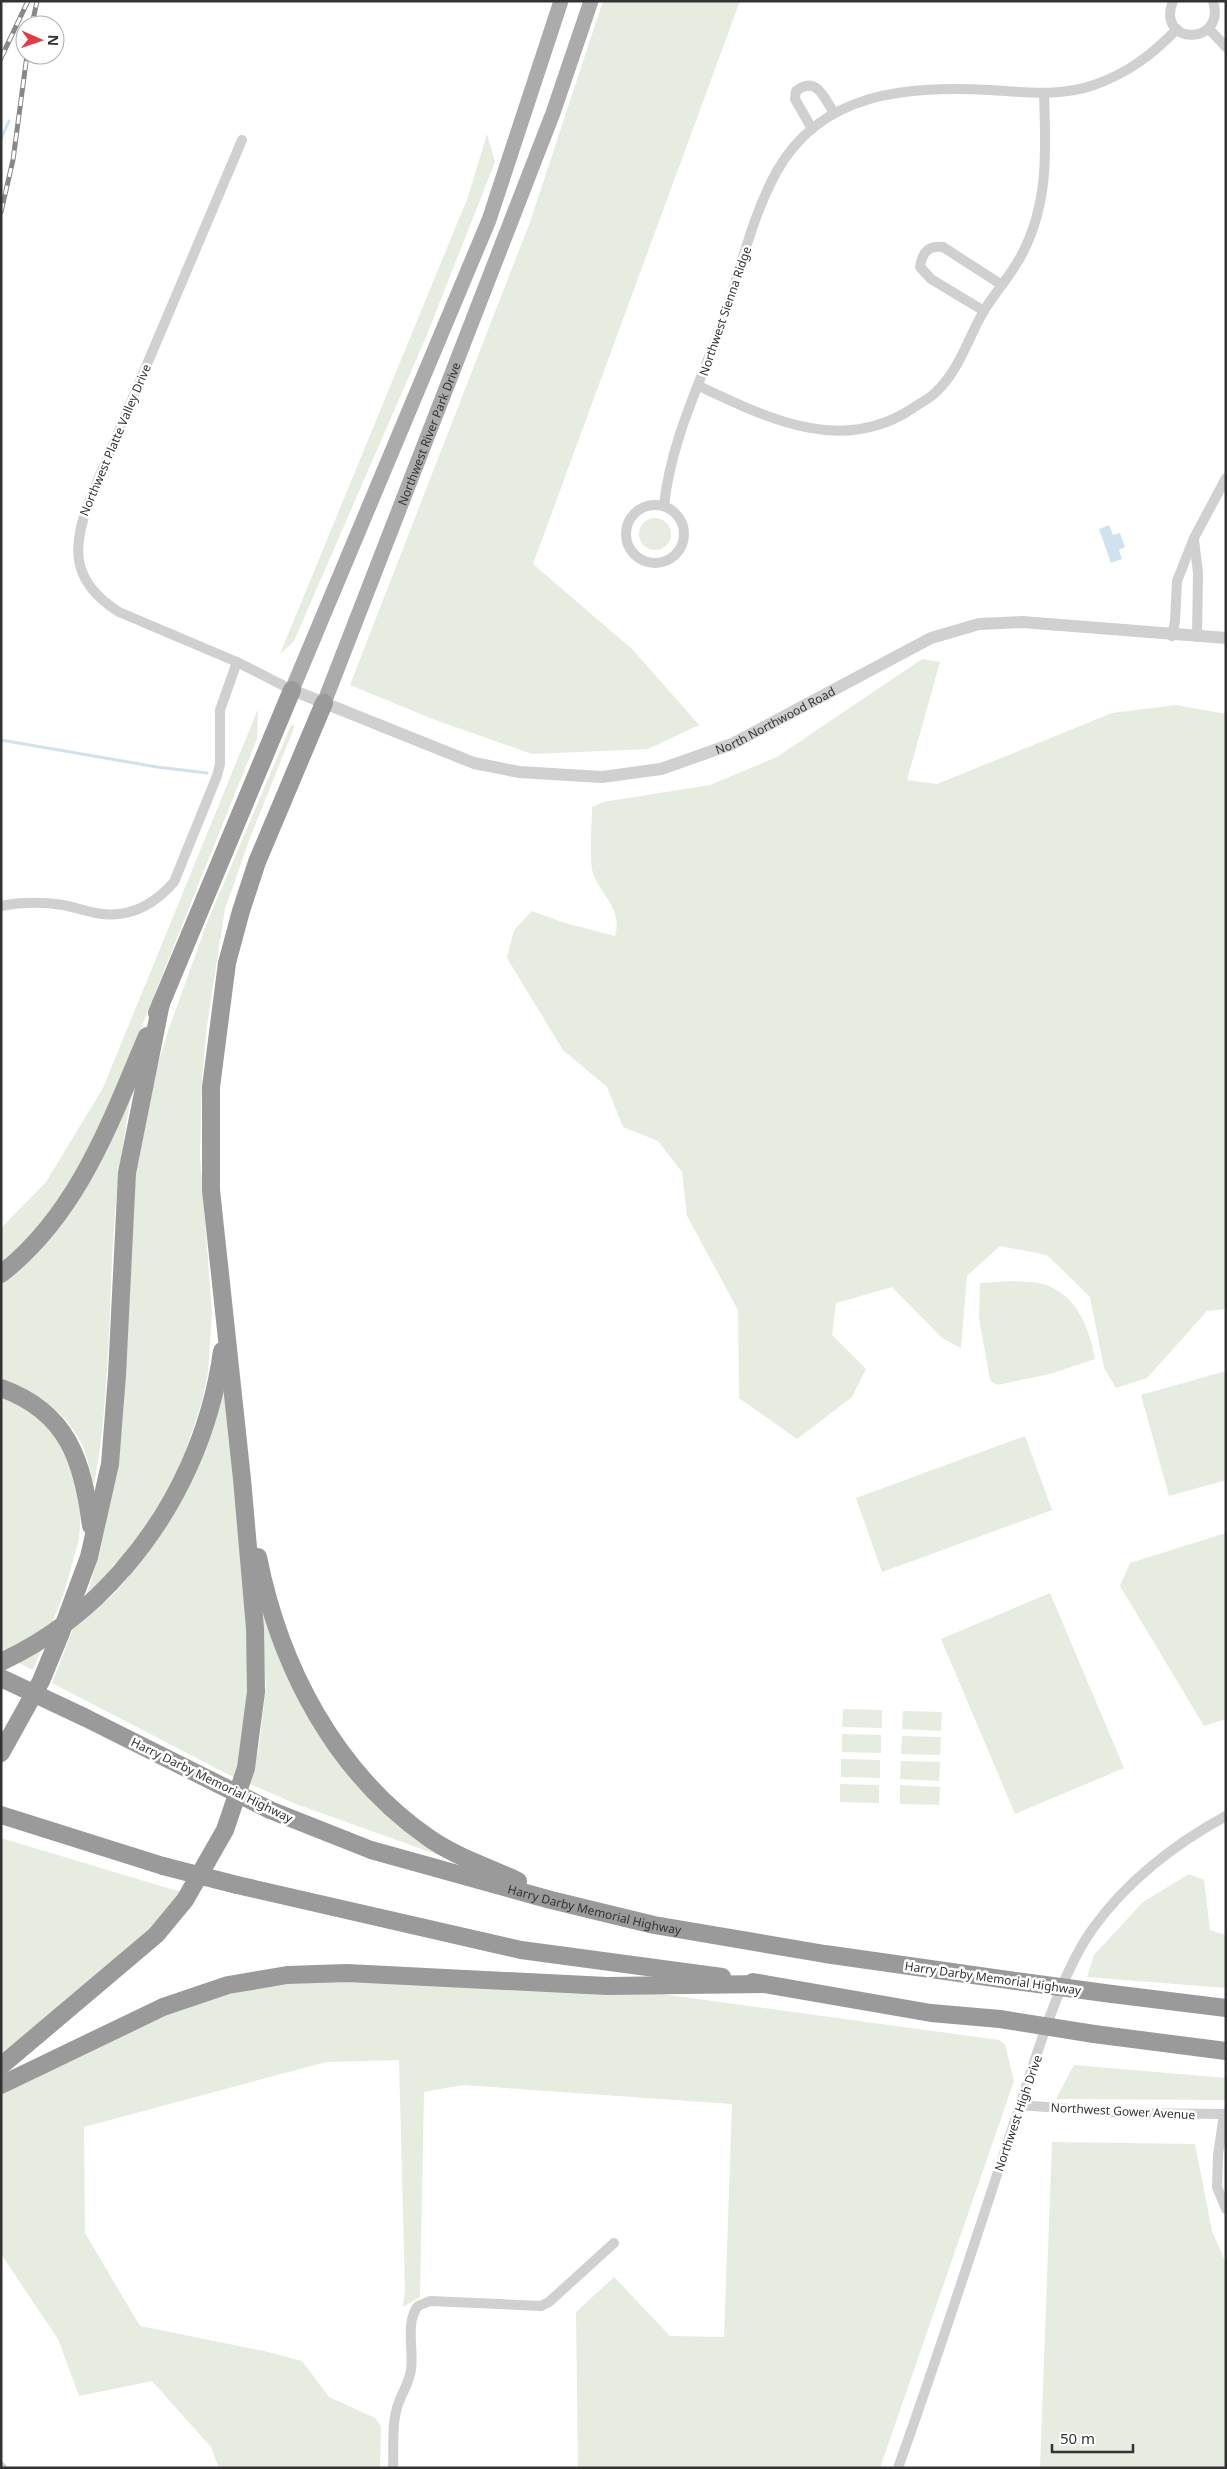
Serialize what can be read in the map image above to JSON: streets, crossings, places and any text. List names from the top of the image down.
{
  "streets": {
    "highway": ["Northwest River Park Drive", "Harry Darby Memorial Highway"],
    "street": [
      "Northwest Sienna Ridge",
      "Northwest Platte Valley Drive",
      "North Northwood Road",
      "Northwest Gower Avenue",
      "Northwest High Drive"
    ]
  },
  "crossings": [
    ["Northwest River Park Drive", "Northwest Platte Valley Drive"],
    ["Northwest River Park Drive", "North Northwood Road"],
    ["Northwest Platte Valley Drive", "North Northwood Road"],
    ["Northwest Gower Avenue", "Northwest High Drive"]
  ],
  "scale_bar": "50 m",
  "north": "right"
}
